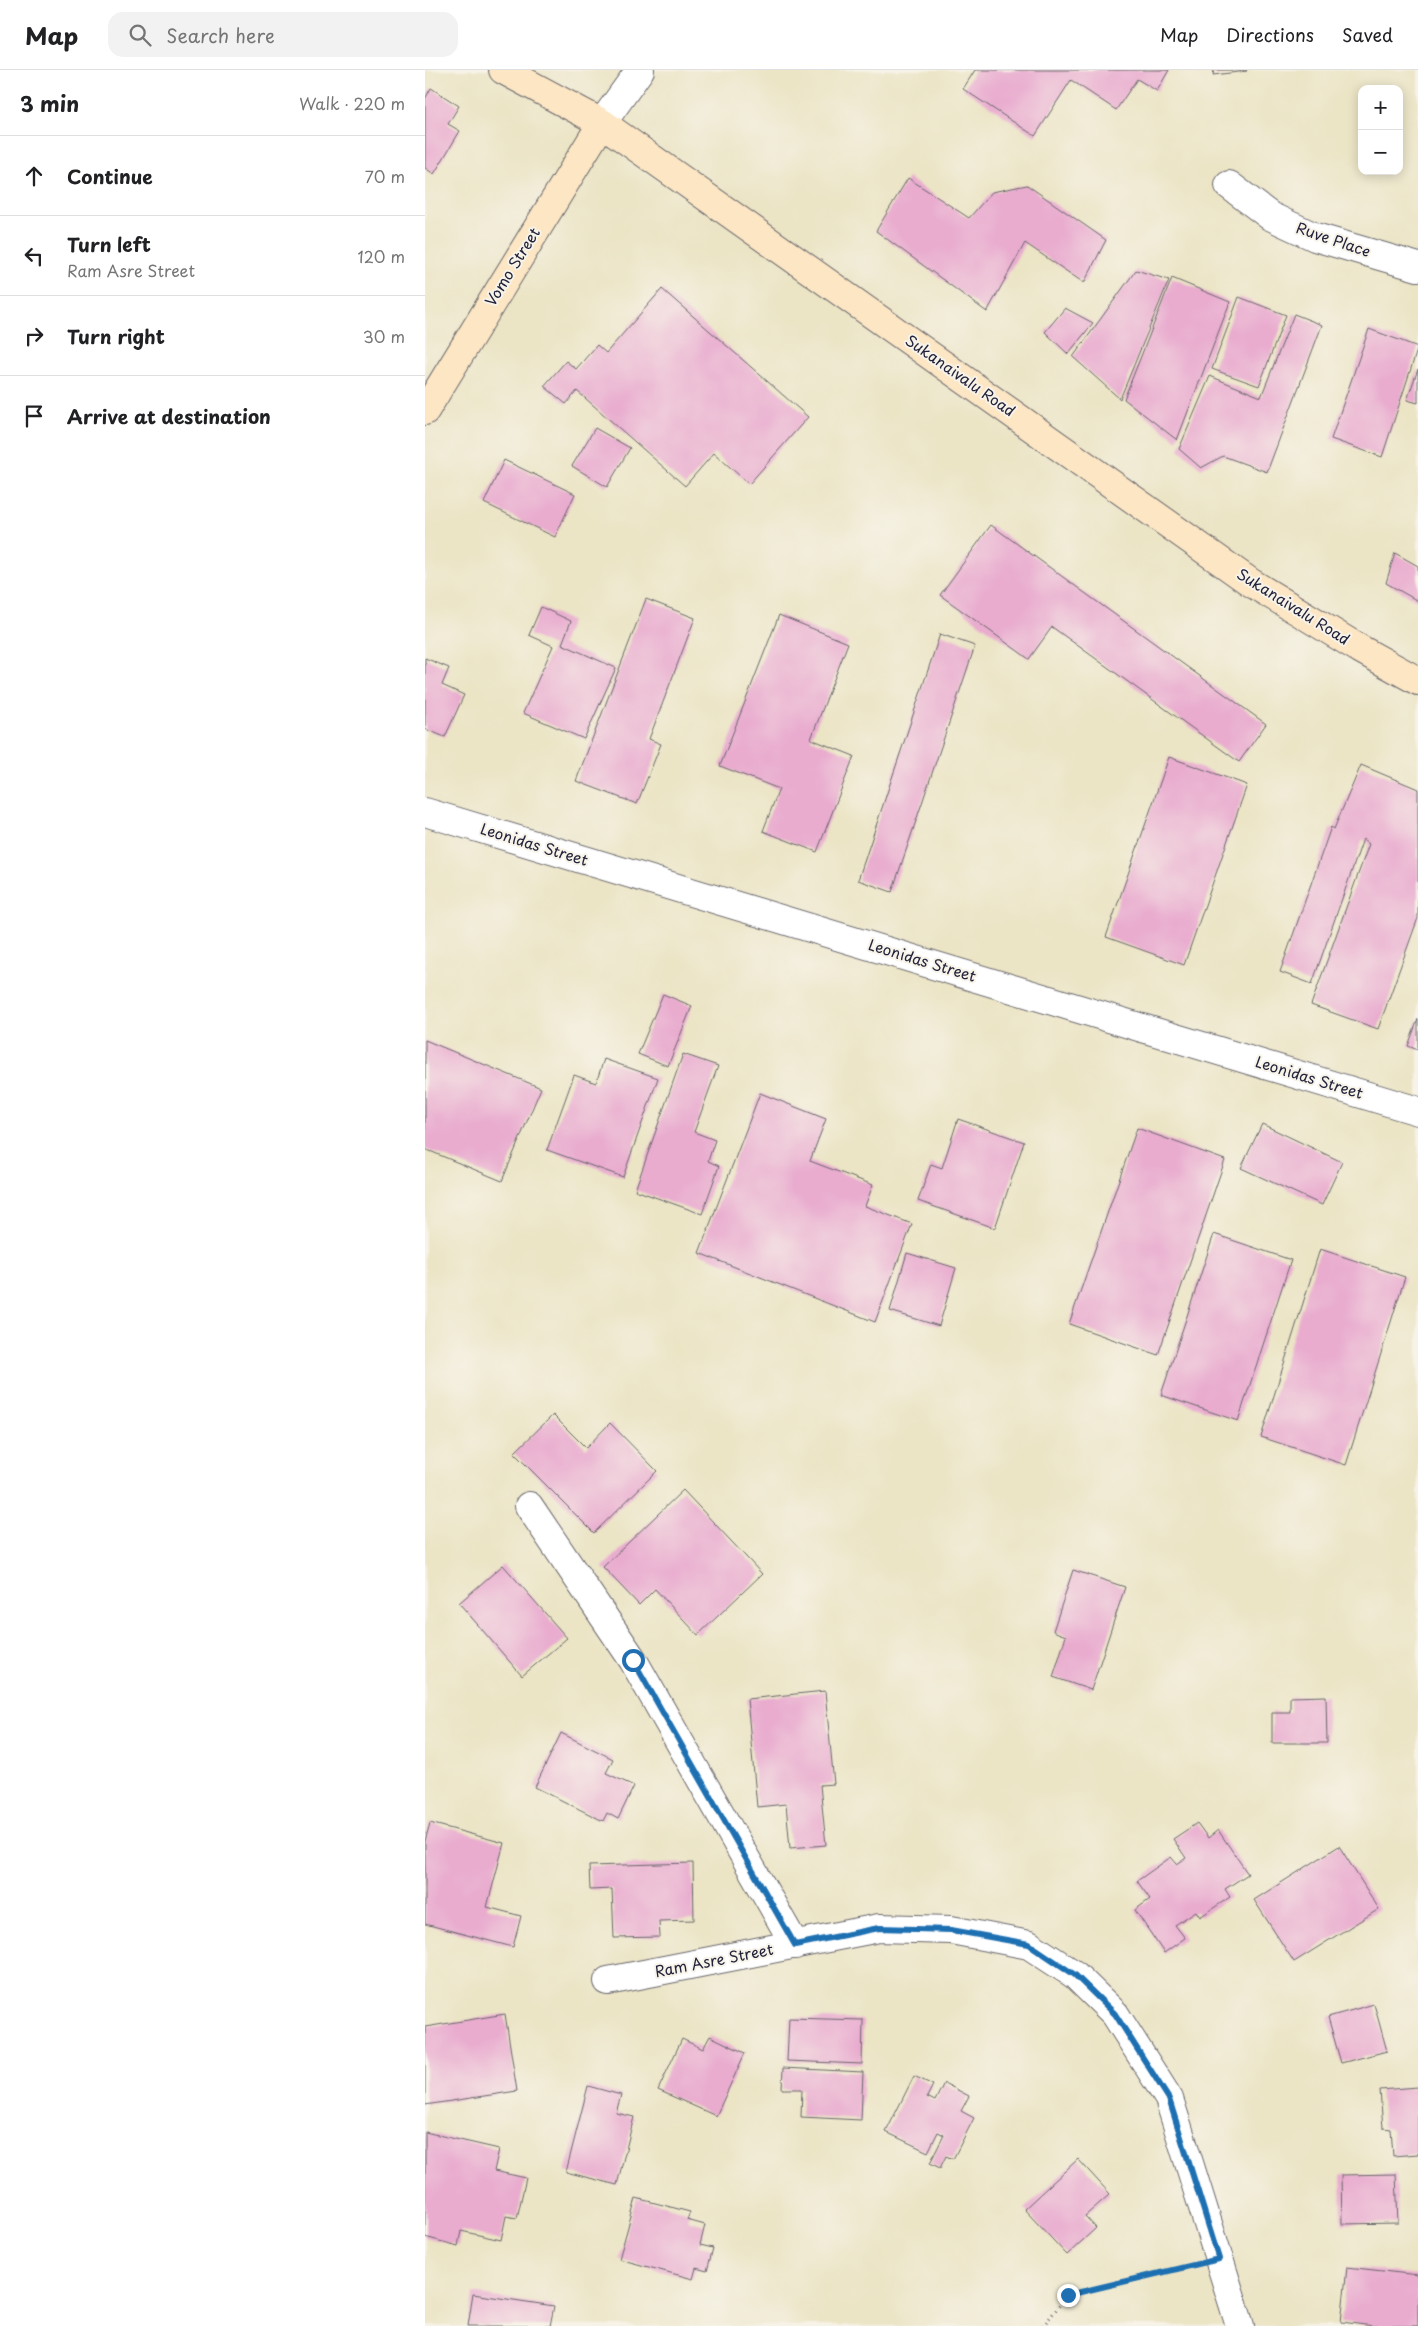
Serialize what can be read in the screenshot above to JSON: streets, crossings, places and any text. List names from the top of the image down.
{
  "streets": {
    "main road": ["Vomo Street", "Sukanaivalu Road"],
    "street": ["Ruve Place", "Leonidas Street", "Ram Asre Street"]
  },
  "crossings": [
    ["Vomo Street", "Sukanaivalu Road"]
  ],
  "page": {
    "header": "Map",
    "search": "Search here",
    "nav": ["Map", "Directions", "Saved"],
    "heading": ["3 min", "Walk · 220 m"],
    "map_buttons": ["+", "−"],
    "list": [
      ["Continue", "70 m"],
      ["Turn left", "Ram Asre Street", "120 m"],
      ["Turn right", "30 m"],
      "Arrive at destination"
    ]
  }
}
